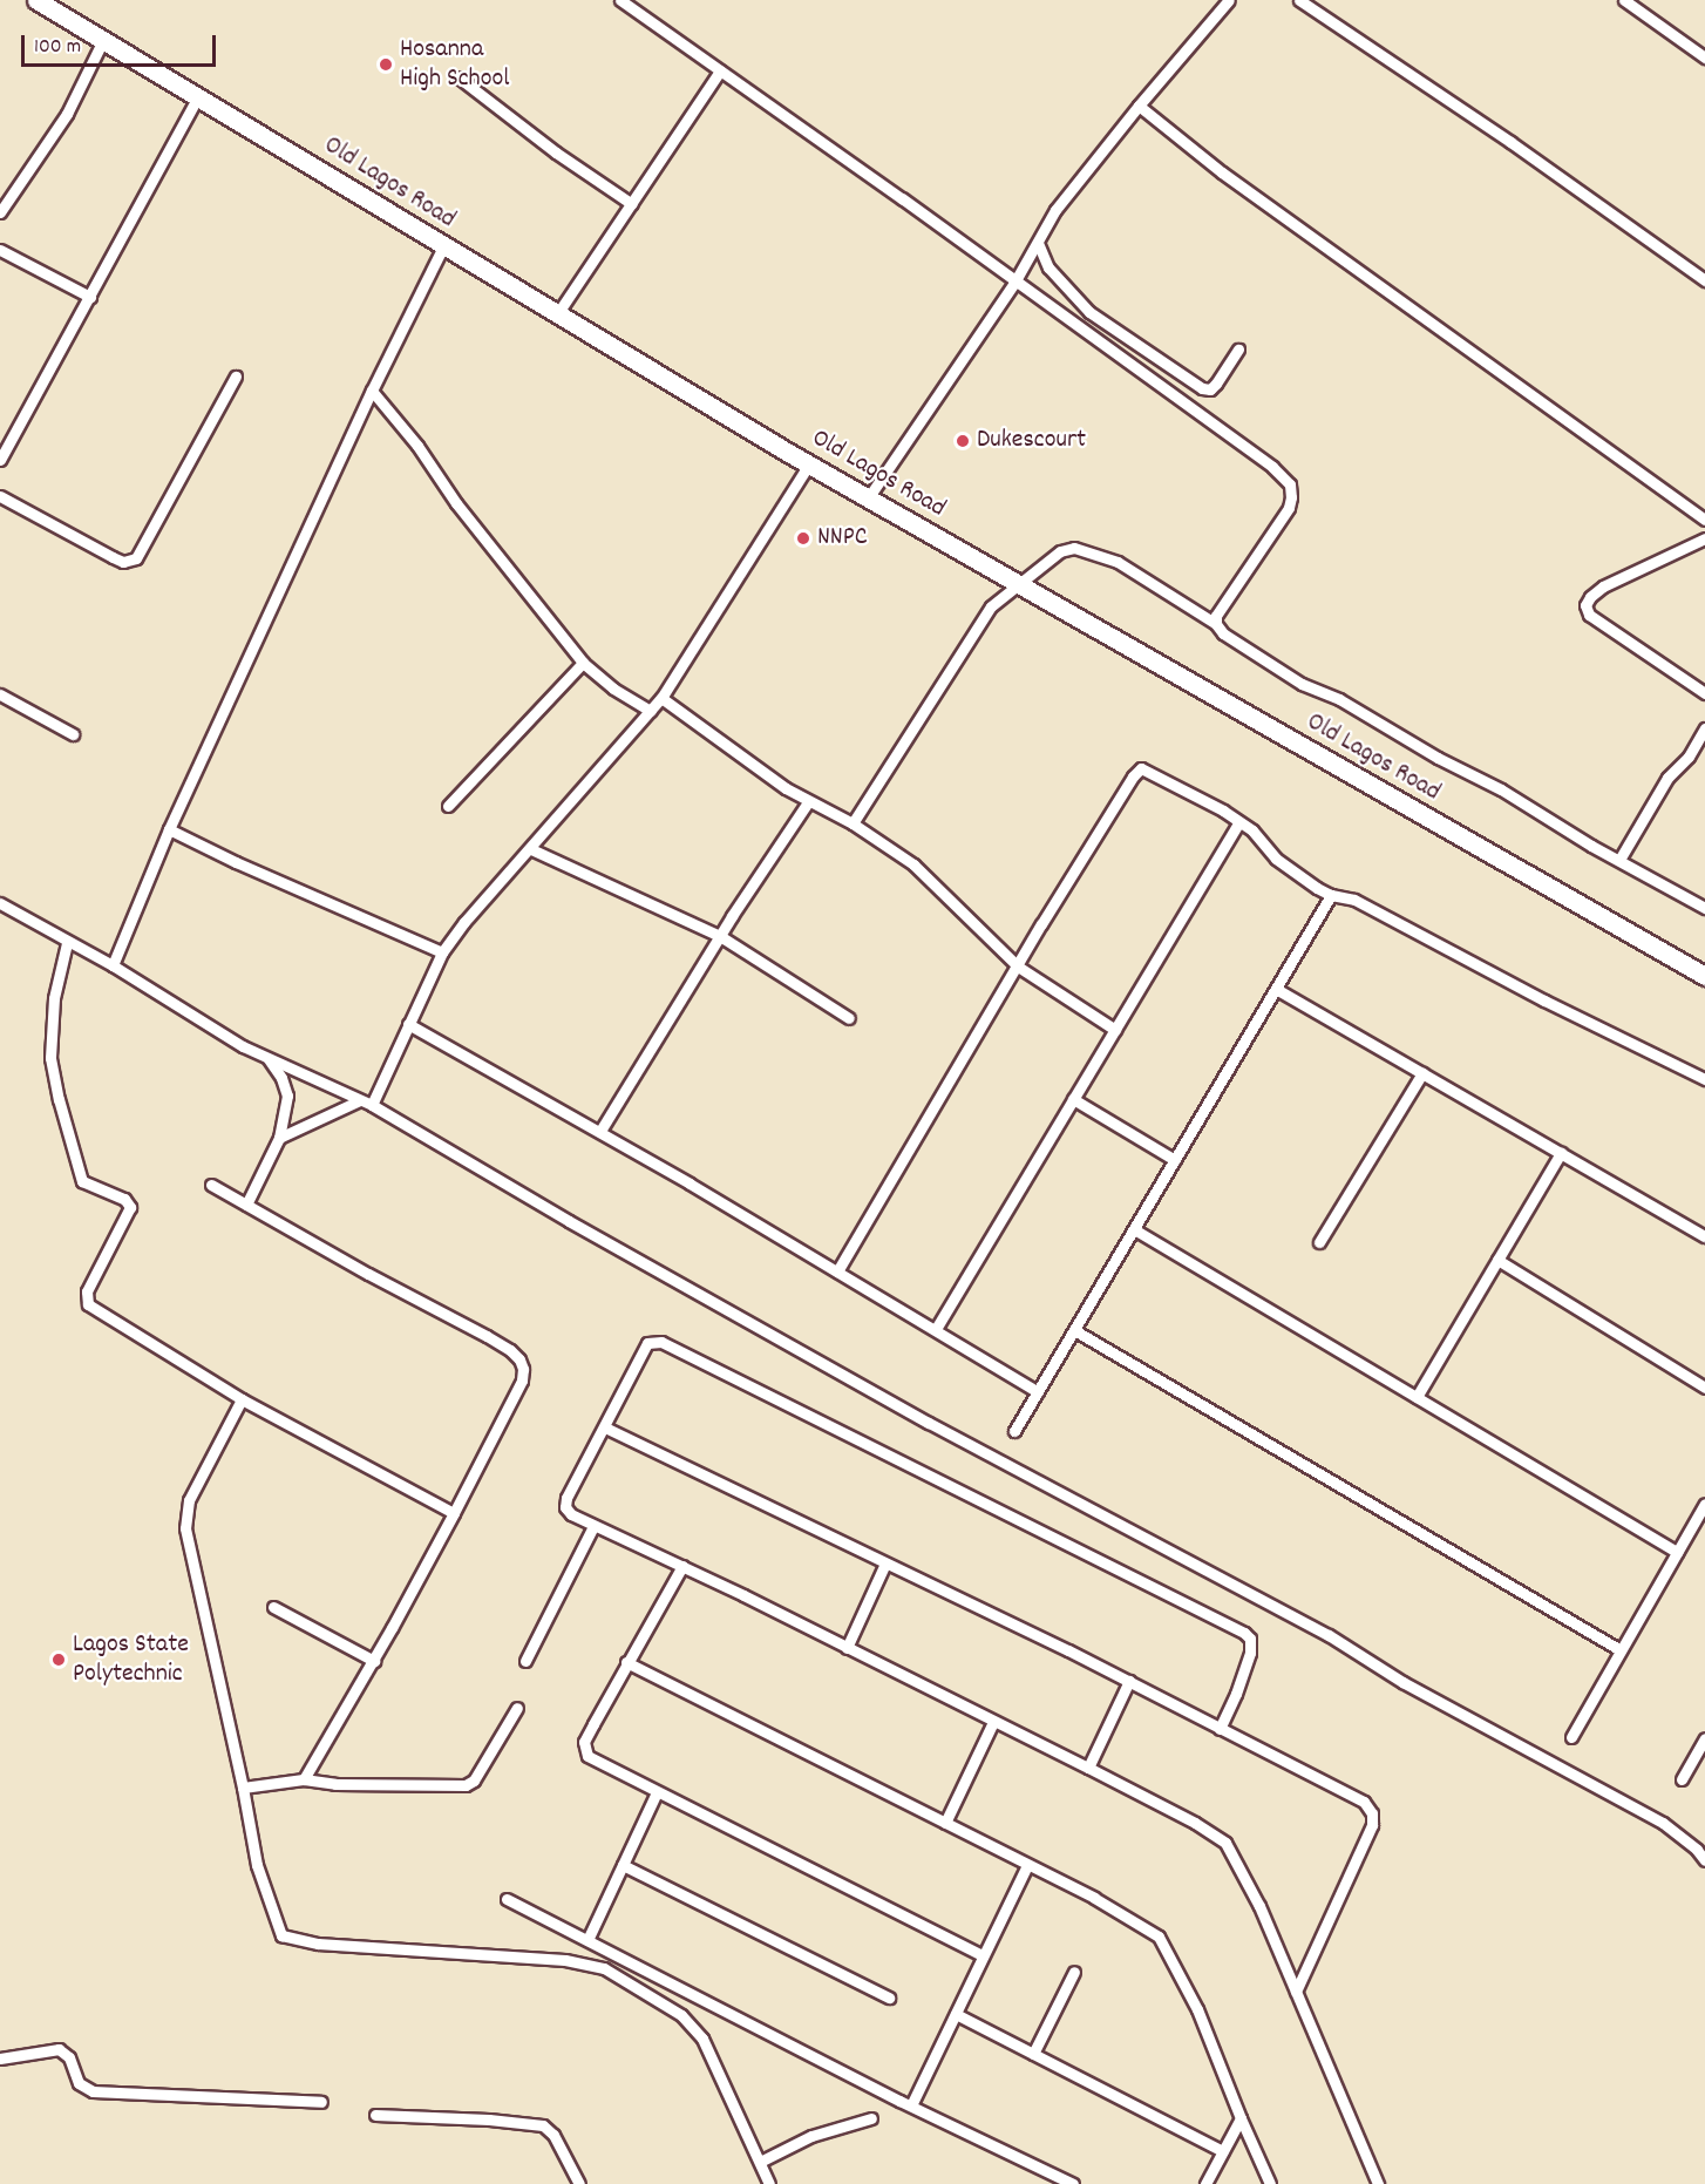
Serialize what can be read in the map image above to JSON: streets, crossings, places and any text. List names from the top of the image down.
{
  "streets": {
    "main road": ["Old Lagos Road"]
  },
  "places": [
    "Hosanna High School",
    "Dukescourt",
    "NNPC",
    "Lagos State Polytechnic"
  ],
  "scale_bar": "100 m"
}
